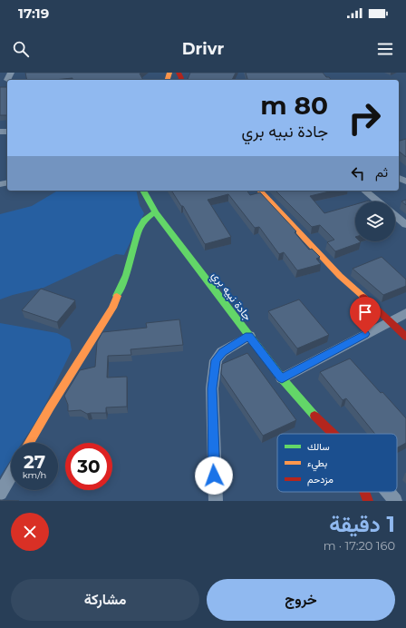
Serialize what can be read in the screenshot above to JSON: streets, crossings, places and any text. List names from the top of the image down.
{
  "streets": {
    "street": ["جادة نبيه بري"]
  },
  "legend": ["سالك", "بطيء", "مزدحم"],
  "page": {
    "status": "17:19",
    "header": "Drivr",
    "turn": ["80 m", "جادة نبيه بري"],
    "then": "ثم",
    "speed": "27 km/h",
    "limit": "30",
    "heading": ["1 دقيقة", "160 m · 17:20"],
    "buttons": ["خروج", "مشاركة"]
  }
}
